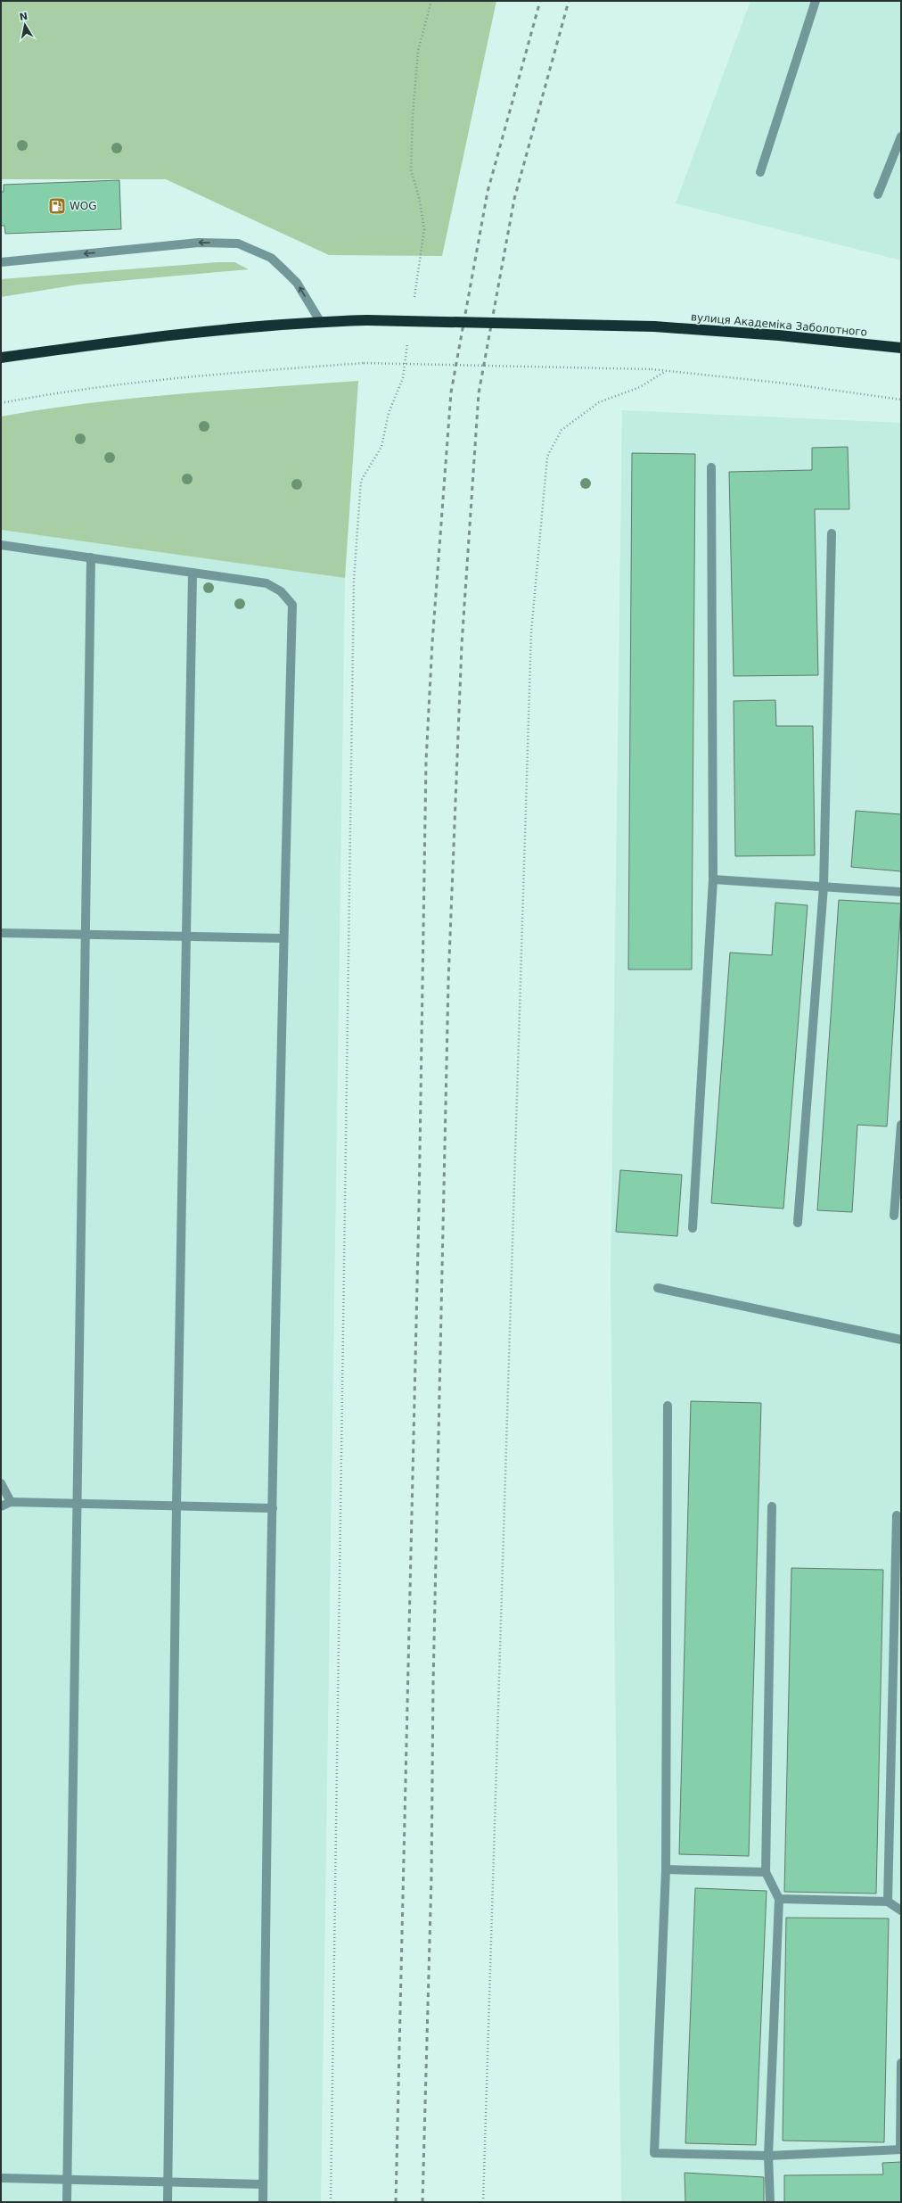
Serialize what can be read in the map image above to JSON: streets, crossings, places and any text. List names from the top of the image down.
{
  "streets": {
    "highway": ["вулиця Академіка Заболотного"]
  },
  "places": {
    "fuel station": ["WOG"]
  },
  "north": "top"
}
